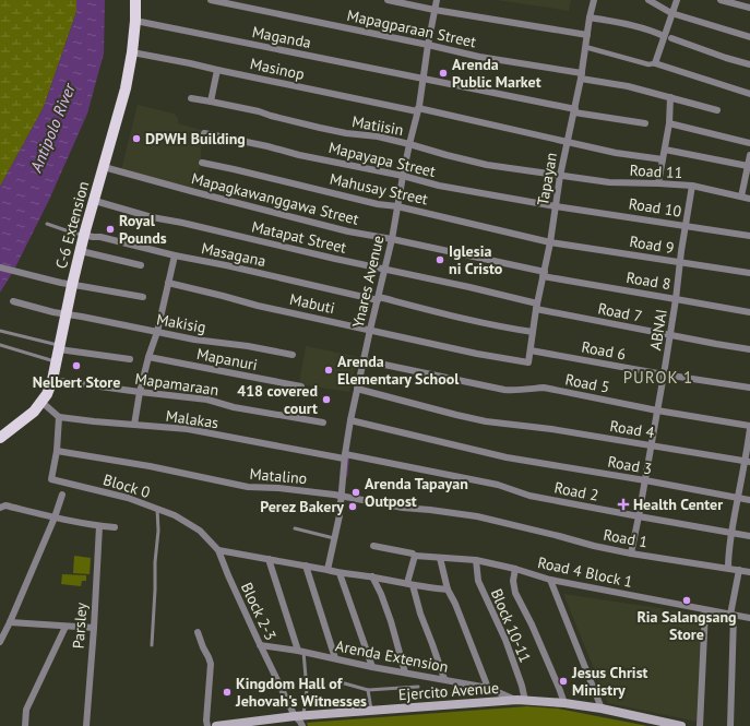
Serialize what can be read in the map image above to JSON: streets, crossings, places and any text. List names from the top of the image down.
{
  "streets": {
    "main road": ["C-6 Extension", "Ejercito Avenue"],
    "street": [
      "Mapagparaan Street",
      "Maganda",
      "Masinop",
      "Matiisin",
      "Mapayapa Street",
      "Road 11",
      "Tapayan",
      "Mahusay Street",
      "Mapagkawanggawa Street",
      "Road 10",
      "Matapat Street",
      "Road 9",
      "Masagana",
      "Road 8",
      "Ynares Avenue",
      "Mabuti",
      "Road 7",
      "Makisig",
      "ABNAI",
      "Road 6",
      "Mapanuri",
      "Road 5",
      "Mapamaraan",
      "Malakas",
      "Road 4",
      "Road 3",
      "Matalino",
      "Block 0",
      "Road 2",
      "Road 1",
      "Road 4 Block 1",
      "Block 2-3",
      "Parsley",
      "Block 10-11",
      "Arenda Extension"
    ]
  },
  "crossings": [
    ["Mapagparaan Street", "Tapayan"],
    ["Mapagparaan Street", "Ynares Avenue"],
    ["Maganda", "C-6 Extension"],
    ["Maganda", "Ynares Avenue"],
    ["Masinop", "Tapayan"],
    ["Masinop", "C-6 Extension"],
    ["Masinop", "Ynares Avenue"],
    ["Matiisin", "Road 11"],
    ["Matiisin", "Tapayan"],
    ["Matiisin", "Ynares Avenue"],
    ["Mapayapa Street", "Tapayan"],
    ["Mapayapa Street", "Road 10"],
    ["Mapayapa Street", "Ynares Avenue"],
    ["Road 11", "Tapayan"],
    ["Road 11", "ABNAI"],
    ["Tapayan", "Mahusay Street"],
    ["Tapayan", "Mapagkawanggawa Street"],
    ["Tapayan", "Road 10"],
    ["Tapayan", "Matapat Street"],
    ["Tapayan", "Road 9"],
    ["Tapayan", "Masagana"],
    ["Tapayan", "Road 8"],
    ["Tapayan", "Mabuti"],
    ["Tapayan", "Road 7"],
    ["Tapayan", "Road 6"],
    ["Mahusay Street", "Road 9"],
    ["Mahusay Street", "Ynares Avenue"],
    ["Mapagkawanggawa Street", "C-6 Extension"],
    ["Mapagkawanggawa Street", "Road 8"],
    ["Mapagkawanggawa Street", "Ynares Avenue"],
    ["Road 10", "ABNAI"],
    ["C-6 Extension", "Matapat Street"],
    ["C-6 Extension", "Masagana"],
    ["C-6 Extension", "Makisig"],
    ["C-6 Extension", "Mapamaraan"],
    ["Matapat Street", "Ynares Avenue"],
    ["Matapat Street", "Road 7"],
    ["Road 9", "ABNAI"],
    ["Masagana", "Ynares Avenue"],
    ["Road 8", "ABNAI"],
    ["Ynares Avenue", "Mabuti"],
    ["Ynares Avenue", "Road 5"],
    ["Ynares Avenue", "Malakas"],
    ["Ynares Avenue", "Road 4"],
    ["Ynares Avenue", "Road 3"],
    ["Ynares Avenue", "Matalino"],
    ["Road 7", "ABNAI"],
    ["ABNAI", "Road 6"],
    ["ABNAI", "Road 5"],
    ["ABNAI", "Road 4"],
    ["ABNAI", "Road 3"],
    ["ABNAI", "Road 2"],
    ["ABNAI", "Road 1"],
    ["Malakas", "Road 2"],
    ["Matalino", "Block 0"],
    ["Matalino", "Road 1"],
    ["Block 0", "Block 2-3"],
    ["Road 4 Block 1", "Block 10-11"],
    ["Block 2-3", "Arenda Extension"],
    ["Block 2-3", "Ejercito Avenue"],
    ["Block 10-11", "Arenda Extension"],
    ["Block 10-11", "Ejercito Avenue"],
    ["Arenda Extension", "Ejercito Avenue"]
  ],
  "districts": ["PUROK 1"],
  "water": ["Antipolo River"],
  "places": {
    "other": [
      "Arenda Public Market",
      "DPWH Building",
      "Royal Pounds",
      "Iglesia ni Cristo",
      "Nelbert Store",
      "Arenda Elementary School",
      "418 covered court",
      "Arenda Tapayan Outpost",
      "Perez Bakery",
      "Ria Salangsang Store",
      "Jesus Christ Ministry",
      "Kingdom Hall of Jehovah's Witnesses"
    ],
    "health": ["Health Center"]
  }
}
